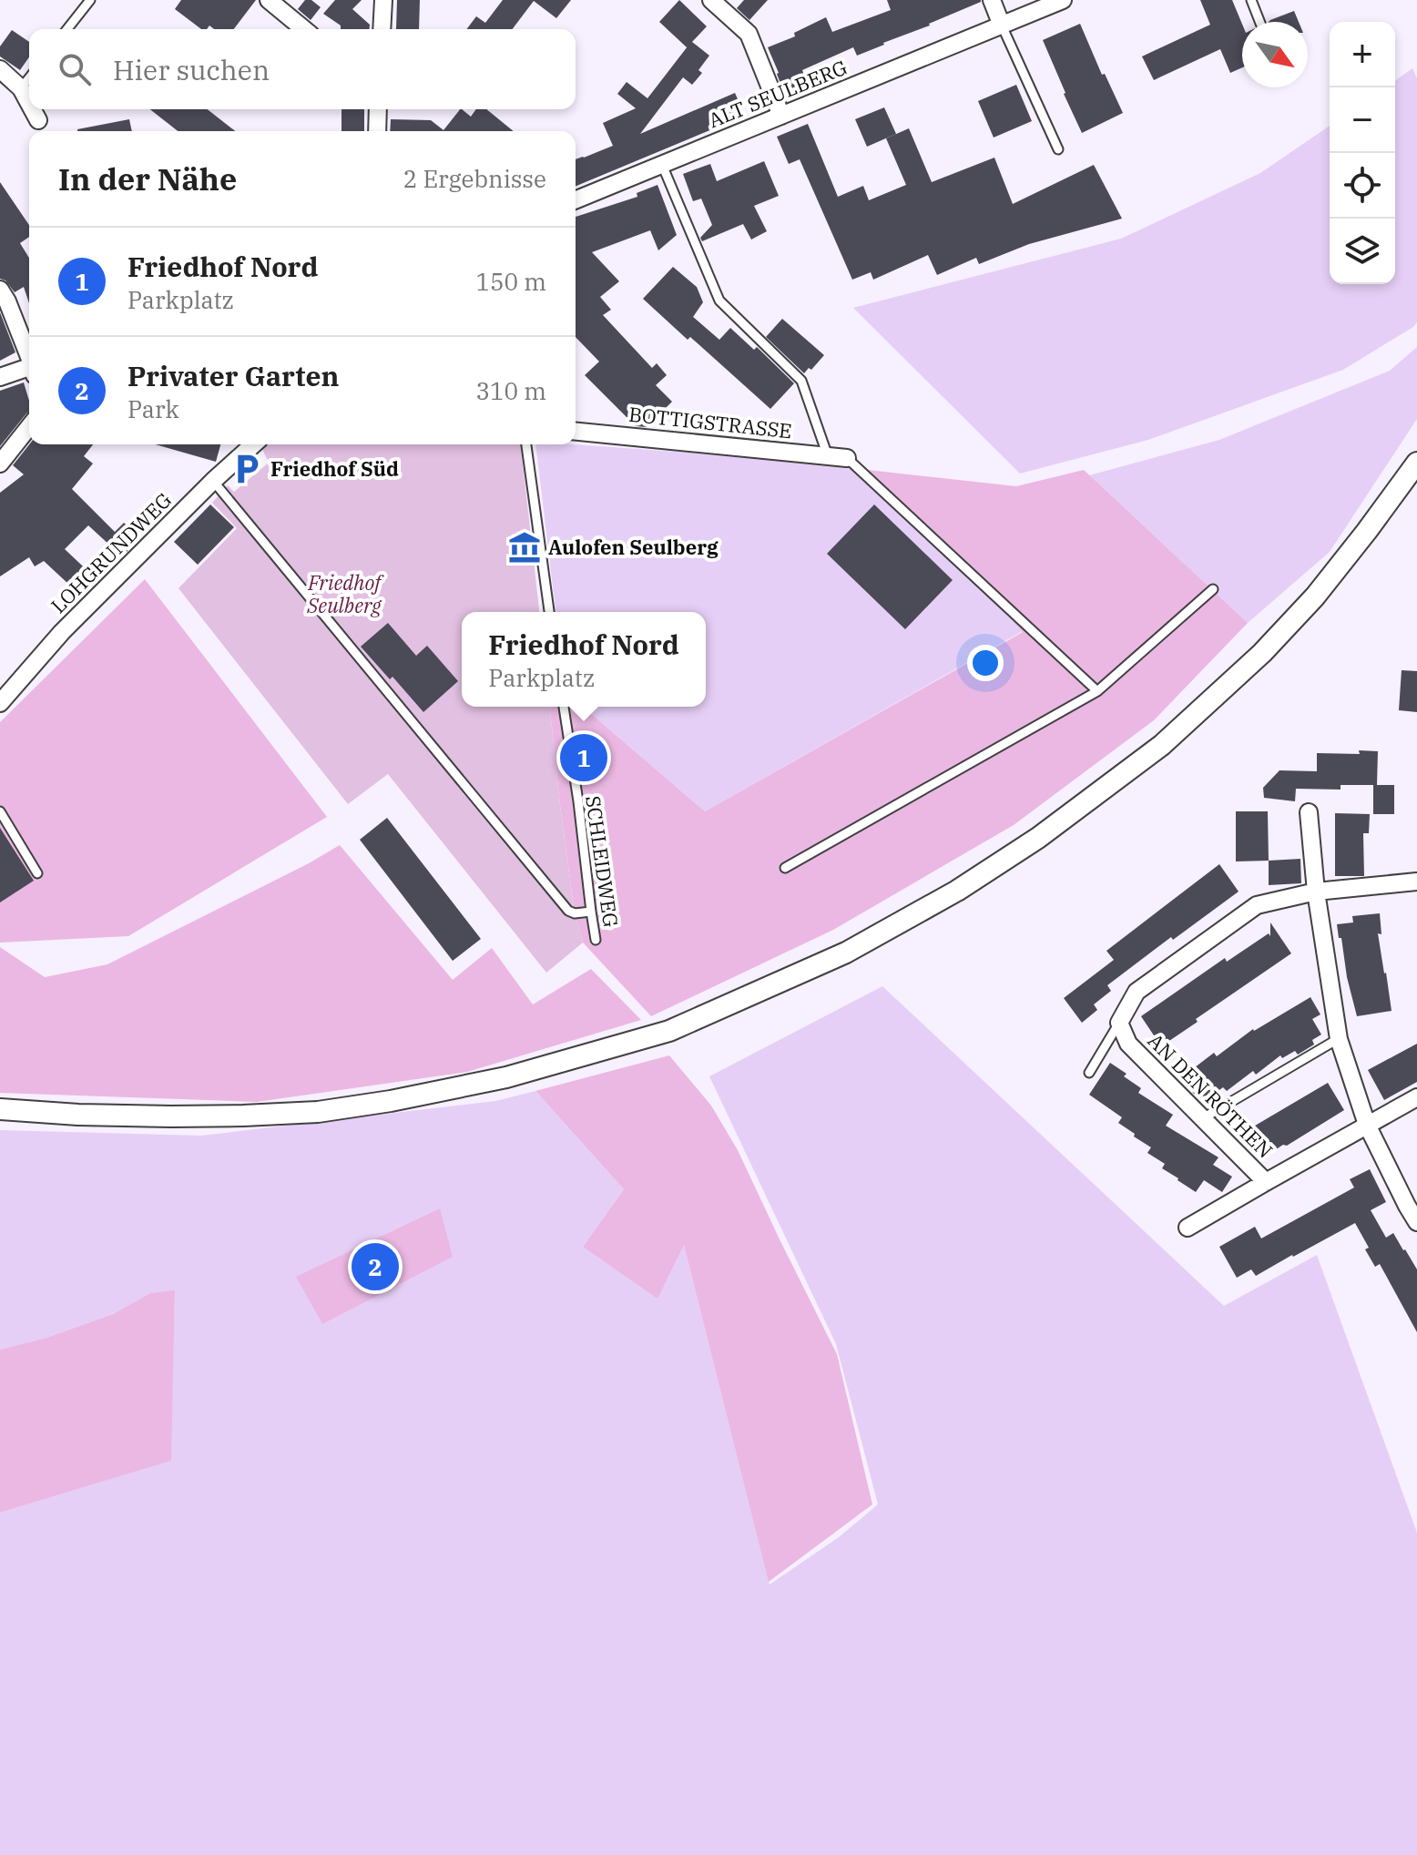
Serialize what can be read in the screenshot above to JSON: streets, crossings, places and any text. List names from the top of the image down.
{
  "streets": {
    "street": [
      "ALT SEULBERG",
      "BOTTIGSTRASSE",
      "LOHGRUNDWEG",
      "AN DEN RÖTHEN"
    ],
    "lane": ["SCHLEIDWEG"]
  },
  "parks": ["Friedhof Seulberg"],
  "places": {
    "parking": ["Friedhof Süd"],
    "museum": ["Aulofen Seulberg"]
  },
  "north": "bottom right",
  "page": {
    "map_buttons": ["+", "−"],
    "search": "Hier suchen",
    "heading": ["In der Nähe", "2 Ergebnisse"],
    "list": [
      {
        "mark": "1",
        "name": "Friedhof Nord",
        "note": "Parkplatz",
        "value": "150 m"
      },
      {
        "mark": "2",
        "name": "Privater Garten",
        "note": "Park",
        "value": "310 m"
      }
    ],
    "popup": ["Friedhof Nord", "Parkplatz"],
    "pins": ["1", "2"]
  }
}
